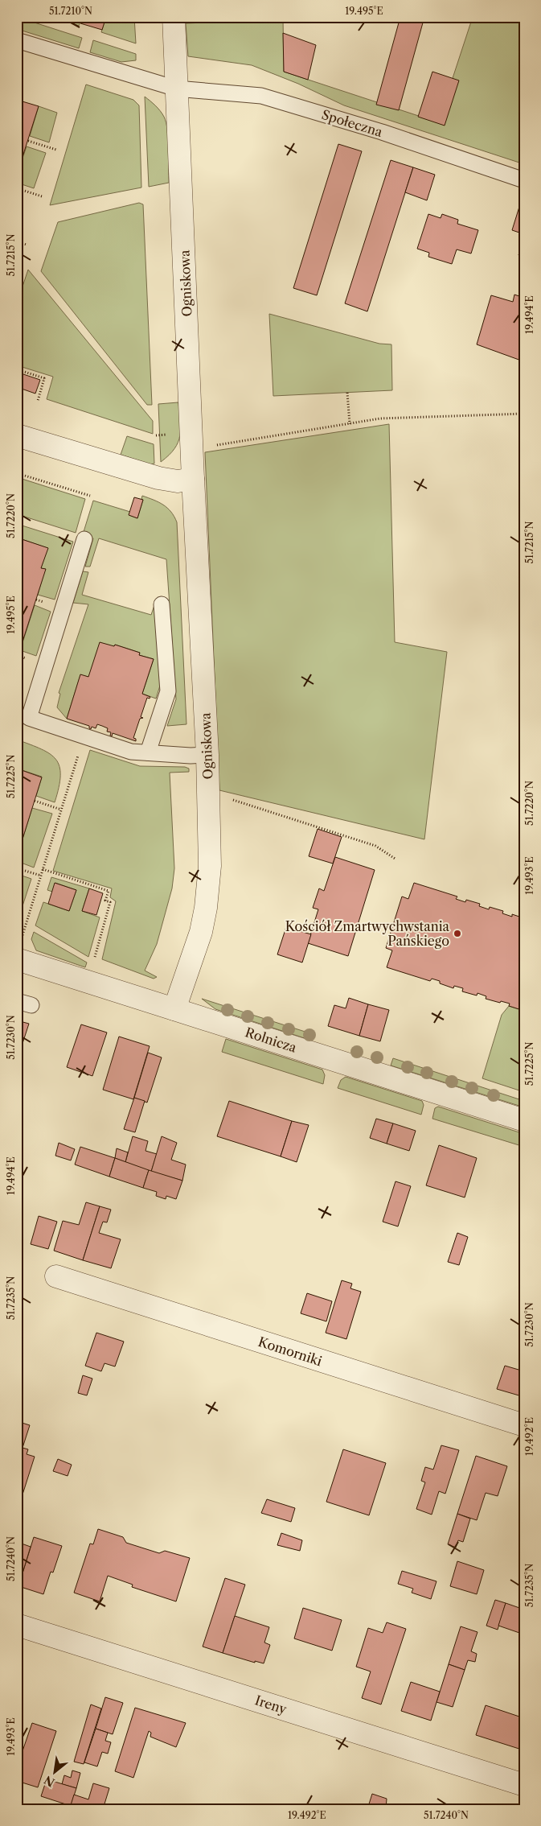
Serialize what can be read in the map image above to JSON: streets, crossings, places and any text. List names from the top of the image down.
{
  "streets": {
    "street": [
      "Ogniskowa",
      "Rolnicza",
      "Komorniki",
      "Ireny"
    ],
    "lane": ["Społeczna"]
  },
  "crossings": [
    ["Społeczna", "Ogniskowa"],
    ["Ogniskowa", "Rolnicza"]
  ],
  "places": ["Kościół Zmartwychwstania Pańskiego"],
  "north": "bottom left",
  "coordinates": [
    "51.7210°N",
    "19.495°E",
    "51.7215°N",
    "19.494°E",
    "51.7220°N",
    "51.7225°N",
    "19.493°E",
    "51.7230°N",
    "51.7235°N",
    "19.492°E",
    "51.7240°N"
  ]
}
